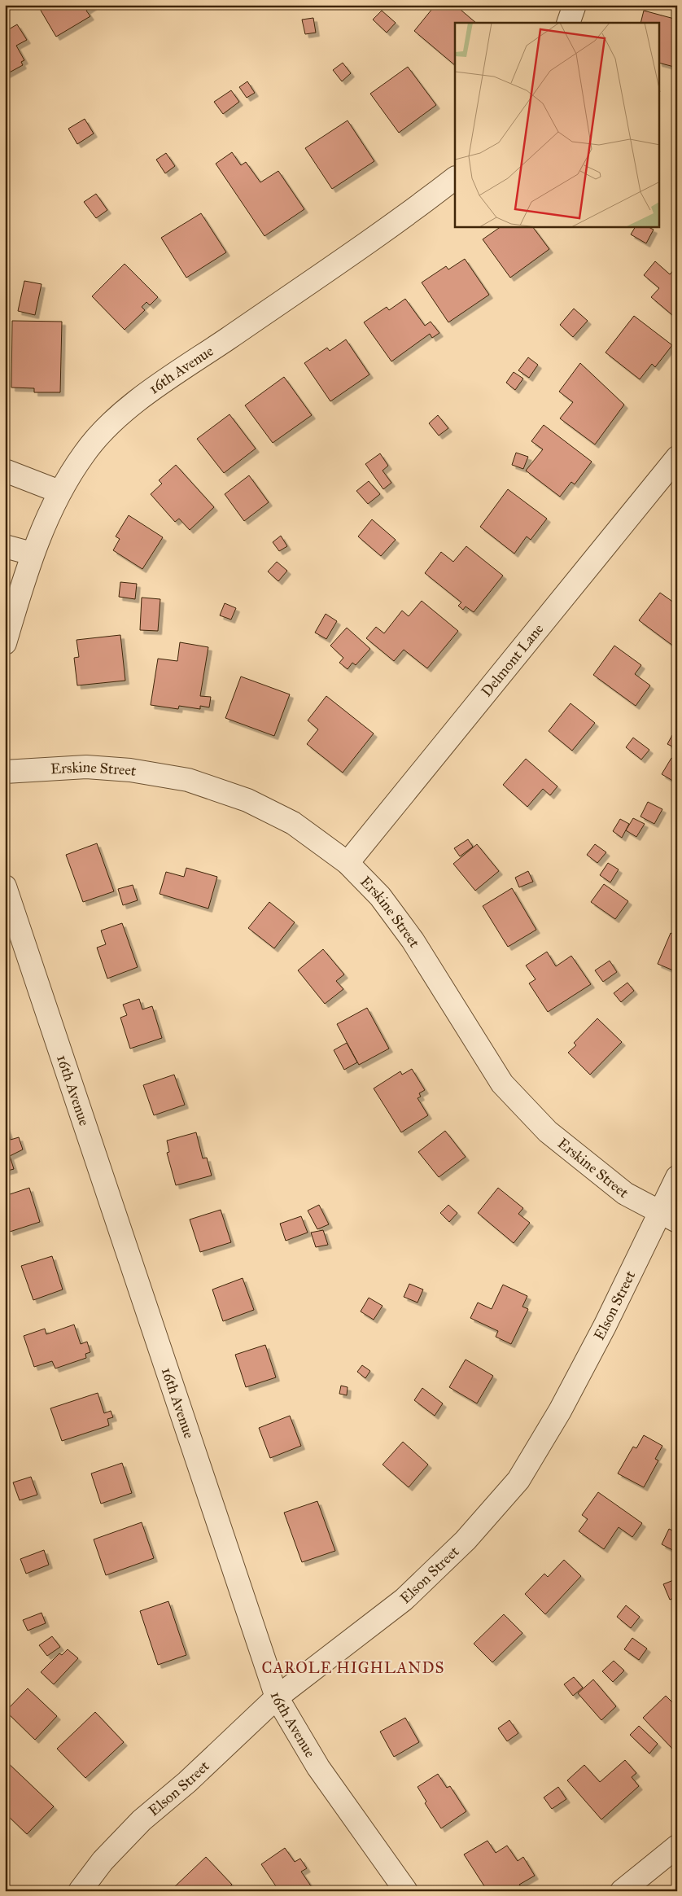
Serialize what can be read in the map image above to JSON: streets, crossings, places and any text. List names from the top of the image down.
{
  "streets": {
    "street": [
      "16th Avenue",
      "Delmont Lane",
      "Erskine Street",
      "Elson Street"
    ]
  },
  "crossings": [
    ["16th Avenue", "Elson Street"],
    ["Delmont Lane", "Erskine Street"],
    ["Erskine Street", "Elson Street"]
  ],
  "districts": ["CAROLE HIGHLANDS"]
}
